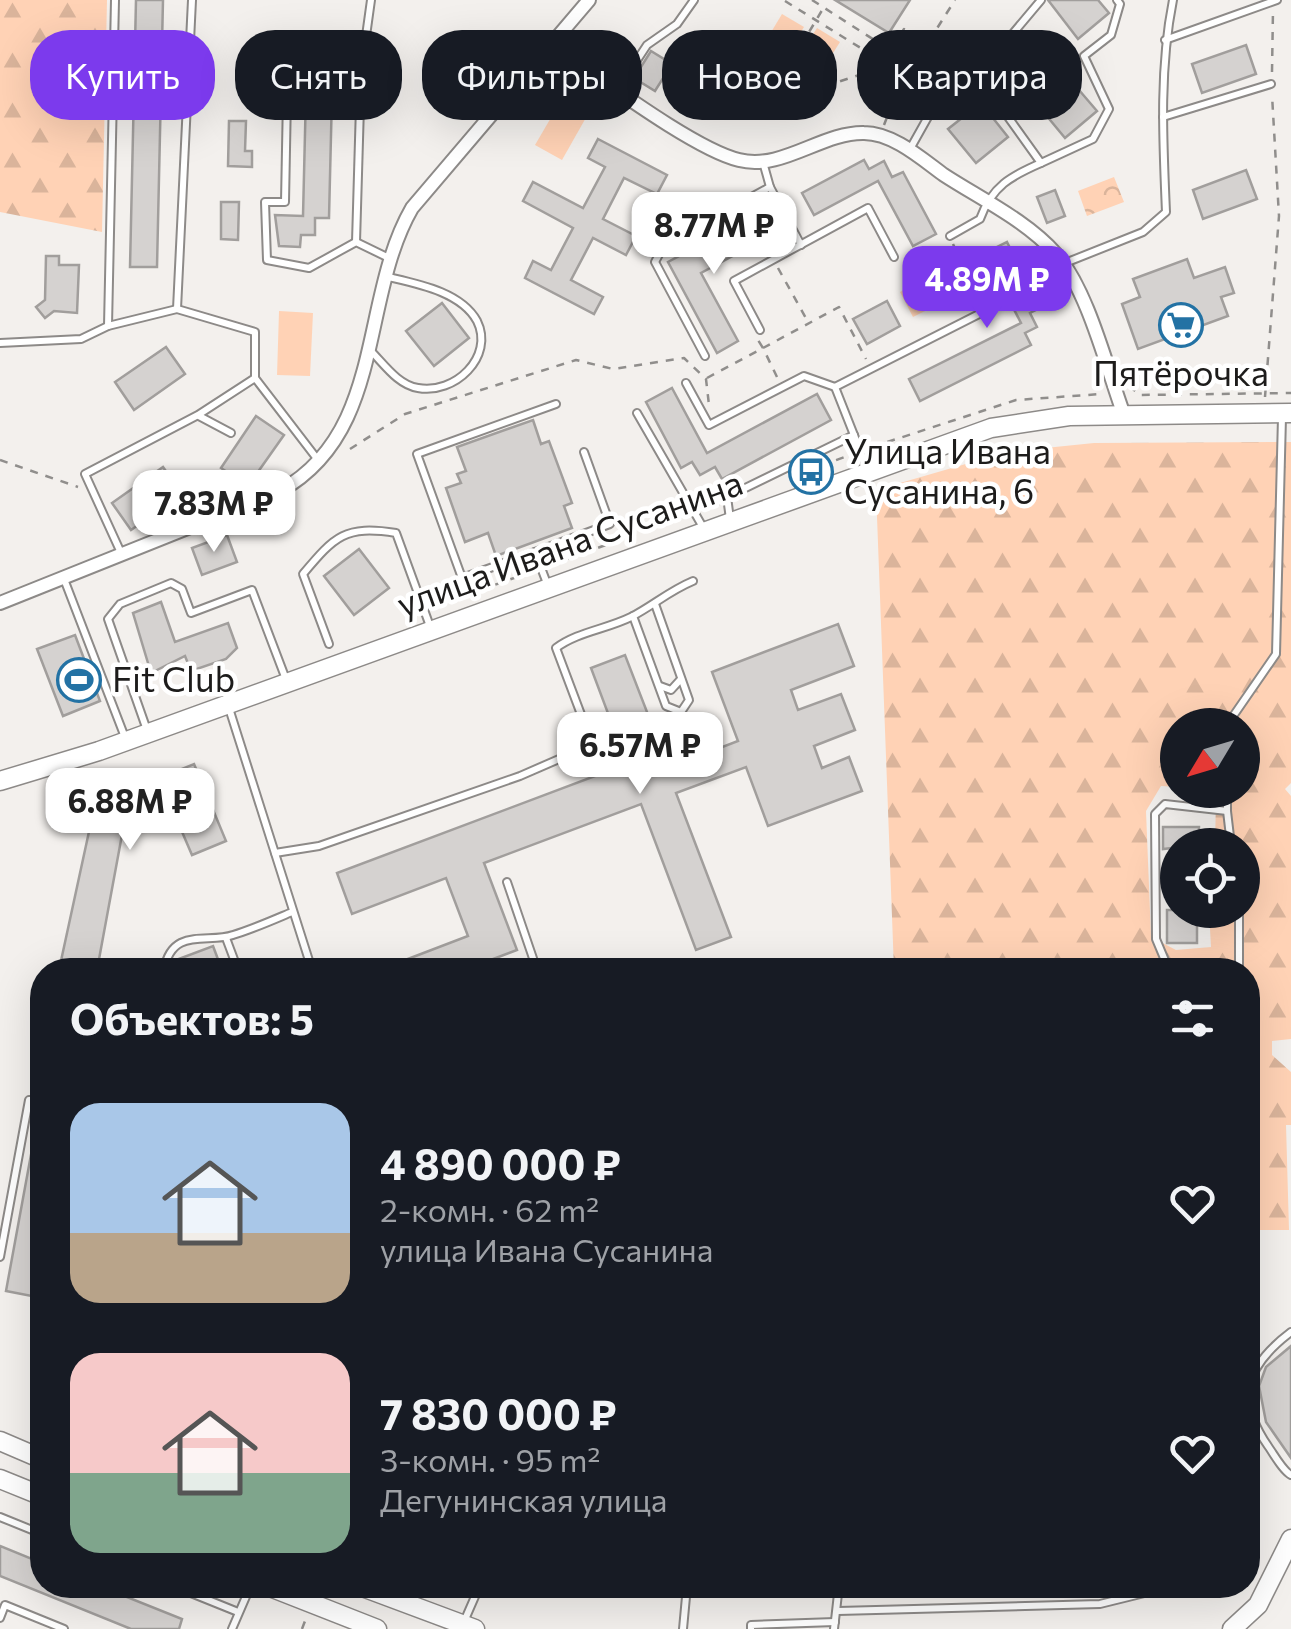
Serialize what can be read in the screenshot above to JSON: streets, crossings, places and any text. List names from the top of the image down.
{
  "streets": {
    "street": ["улица Ивана Сусанина"]
  },
  "places": {
    "supermarket": ["Пятёрочка"],
    "bus stop": ["Улица Ивана Сусанина, 6"],
    "sports": ["Fit Club"]
  },
  "north": "bottom left",
  "page": {
    "chip": [
      "Купить",
      "Снять",
      "Фильтры",
      "Новое",
      "Квартира"
    ],
    "price": [
      "8.77M ₽",
      "4.89M ₽",
      "7.83M ₽",
      "6.57M ₽",
      "6.88M ₽"
    ],
    "heading": "Объектов: 5",
    "list": [
      {
        "name": "4 890 000 ₽",
        "note": "2-комн. · 62 m² · улица Ивана Сусанина"
      },
      {
        "name": "7 830 000 ₽",
        "note": "3-комн. · 95 m² · Дегунинская улица"
      }
    ]
  }
}
